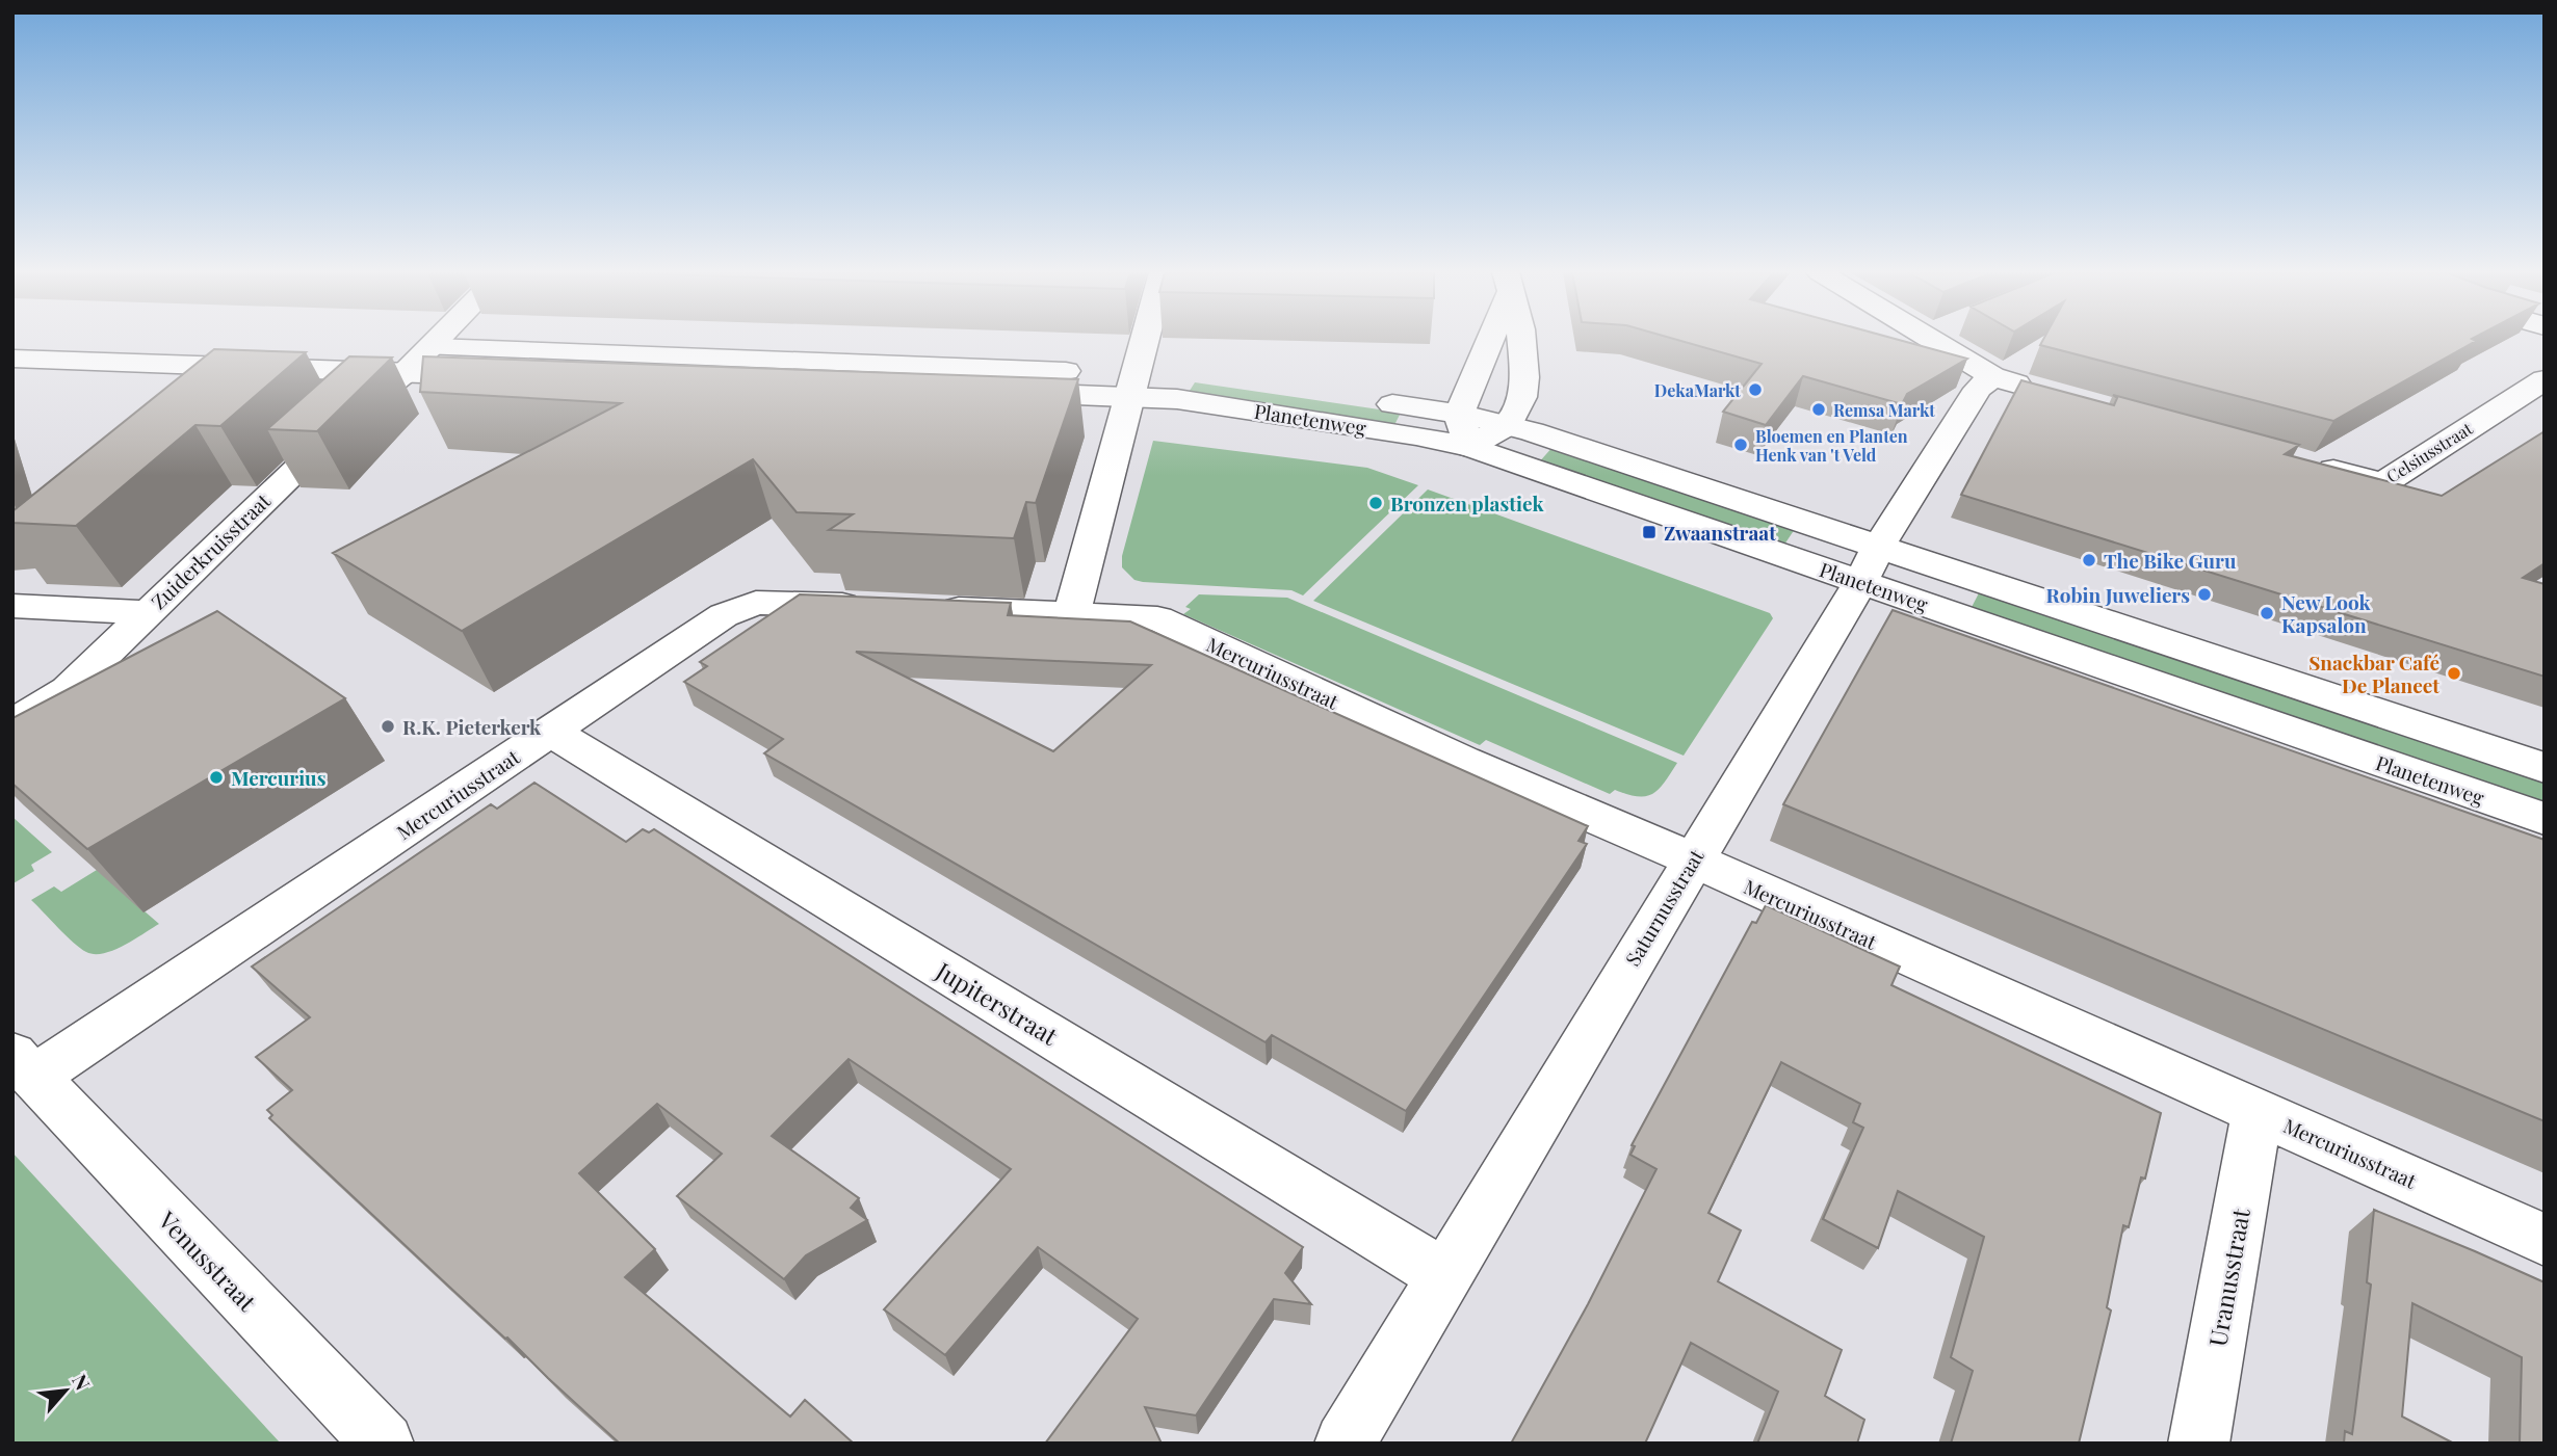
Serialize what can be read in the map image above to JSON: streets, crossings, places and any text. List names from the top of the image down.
{
  "streets": {
    "street": [
      "Planetenweg",
      "Celsiusstraat",
      "Zuiderkruisstraat",
      "Mercuriusstraat",
      "Saturnusstraat",
      "Jupiterstraat",
      "Venusstraat",
      "Uranusstraat"
    ]
  },
  "crossings": [
    ["Planetenweg", "Zuiderkruisstraat"],
    ["Planetenweg", "Saturnusstraat"],
    ["Mercuriusstraat", "Saturnusstraat"],
    ["Mercuriusstraat", "Jupiterstraat"],
    ["Mercuriusstraat", "Venusstraat"],
    ["Mercuriusstraat", "Uranusstraat"],
    ["Saturnusstraat", "Jupiterstraat"]
  ],
  "places": {
    "other": [
      "DekaMarkt",
      "Remsa Markt",
      "Bloemen en Planten Henk van 't Veld",
      "Bronzen plastiek",
      "The Bike Guru",
      "Robin Juweliers",
      "New Look Kapsalon",
      "Snackbar Café De Planeet",
      "R.K. Pieterkerk",
      "Mercurius"
    ],
    "transit": ["Zwaanstraat"]
  },
  "north": "top right"
}
